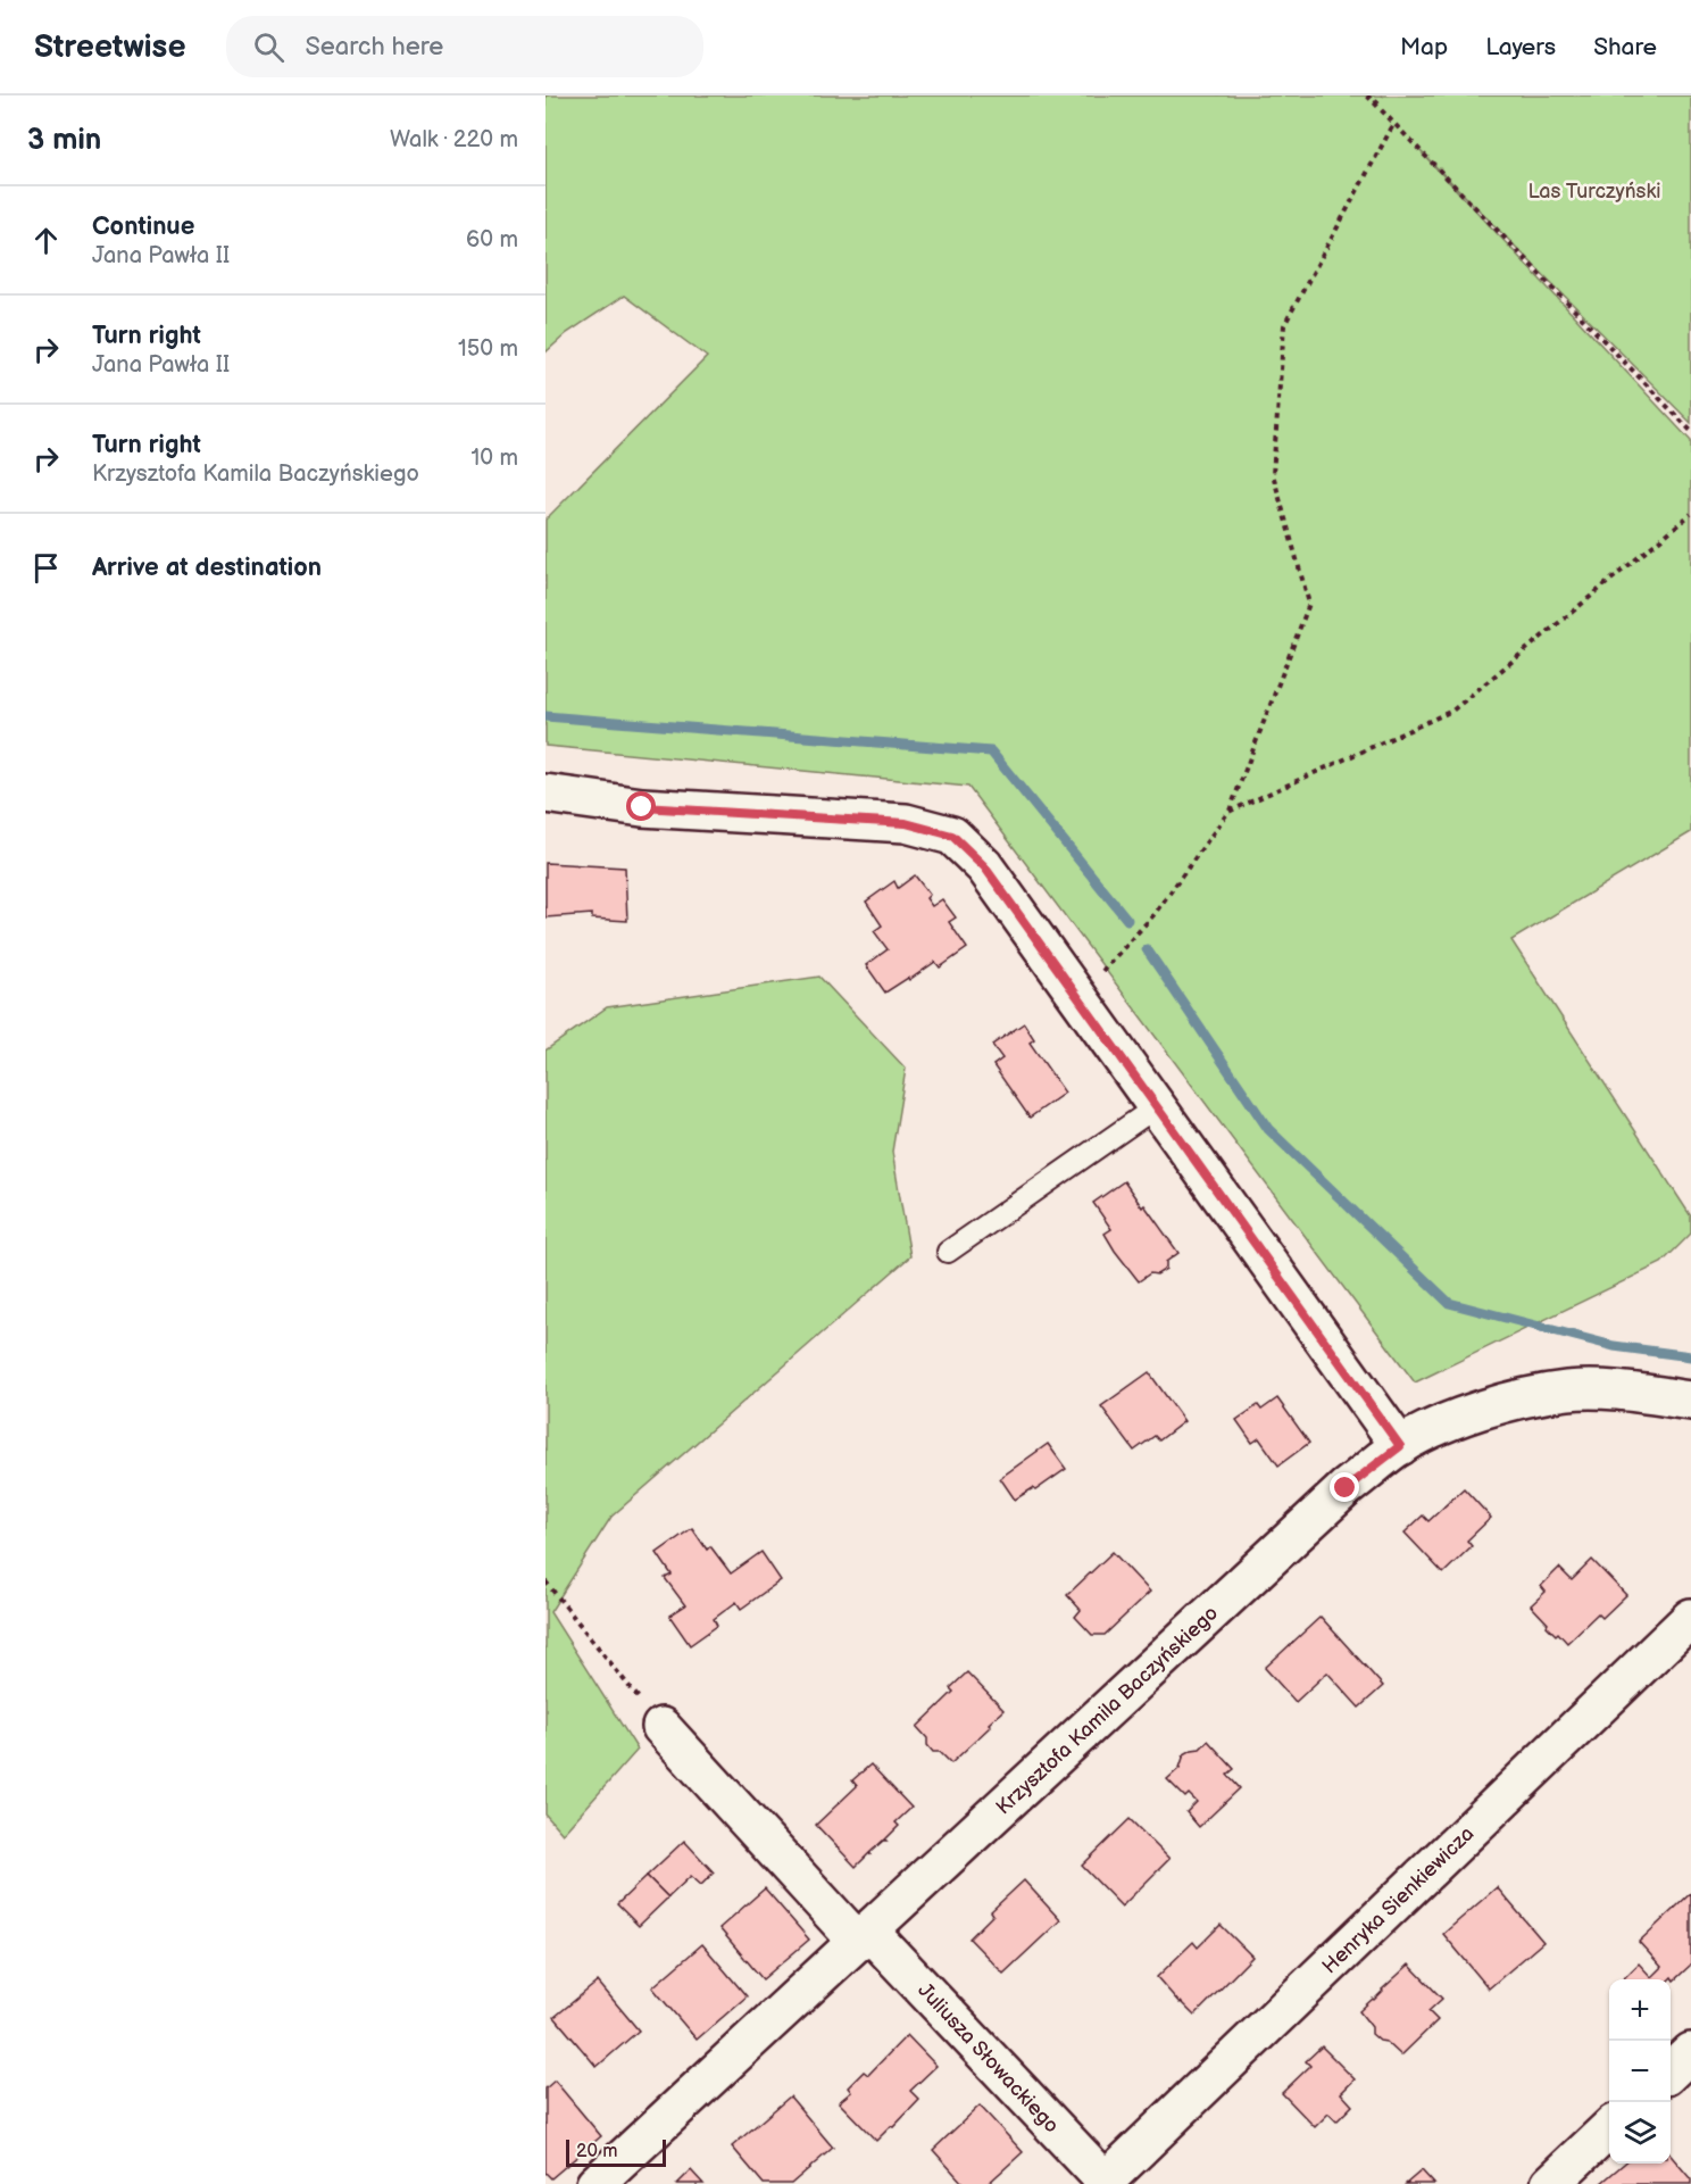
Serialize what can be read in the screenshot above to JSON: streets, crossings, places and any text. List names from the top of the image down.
{
  "streets": {
    "street": ["Krzysztofa Kamila Baczyńskiego", "Henryka Sienkiewicza", "Juliusza Słowackiego"]
  },
  "crossings": [
    ["Krzysztofa Kamila Baczyńskiego", "Juliusza Słowackiego"],
    ["Henryka Sienkiewicza", "Juliusza Słowackiego"]
  ],
  "parks": ["Las Turczyński"],
  "scale_bar": "20 m",
  "page": {
    "header": "Streetwise",
    "search": "Search here",
    "nav": ["Map", "Layers", "Share"],
    "heading": ["3 min", "Walk · 220 m"],
    "list": [
      ["Continue", "Jana Pawła II", "60 m"],
      ["Turn right", "Jana Pawła II", "150 m"],
      ["Turn right", "Krzysztofa Kamila Baczyńskiego", "10 m"],
      "Arrive at destination"
    ],
    "map_buttons": ["+", "−"],
    "scale": "20 m"
  }
}
